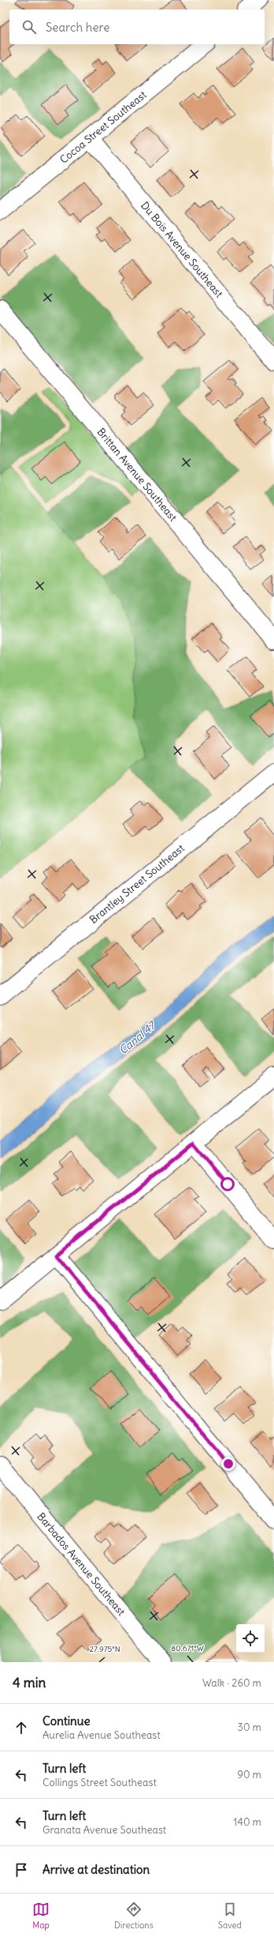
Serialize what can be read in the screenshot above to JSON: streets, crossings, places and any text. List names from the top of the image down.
{
  "streets": {
    "street": [
      "Cocoa Street Southeast",
      "Du Bois Avenue Southeast",
      "Brittan Avenue Southeast",
      "Brantley Street Southeast",
      "Barbados Avenue Southeast"
    ]
  },
  "crossings": [
    ["Cocoa Street Southeast", "Du Bois Avenue Southeast"]
  ],
  "water": ["Canal 47"],
  "page": {
    "search": "Search here",
    "heading": ["4 min", "Walk · 260 m"],
    "list": [
      ["Continue", "Aurelia Avenue Southeast", "30 m"],
      ["Turn left", "Collings Street Southeast", "90 m"],
      ["Turn left", "Granata Avenue Southeast", "140 m"],
      "Arrive at destination"
    ],
    "nav": ["Map", "Directions", "Saved"]
  },
  "coordinates": ["80.671°W", "27.975°N"]
}
